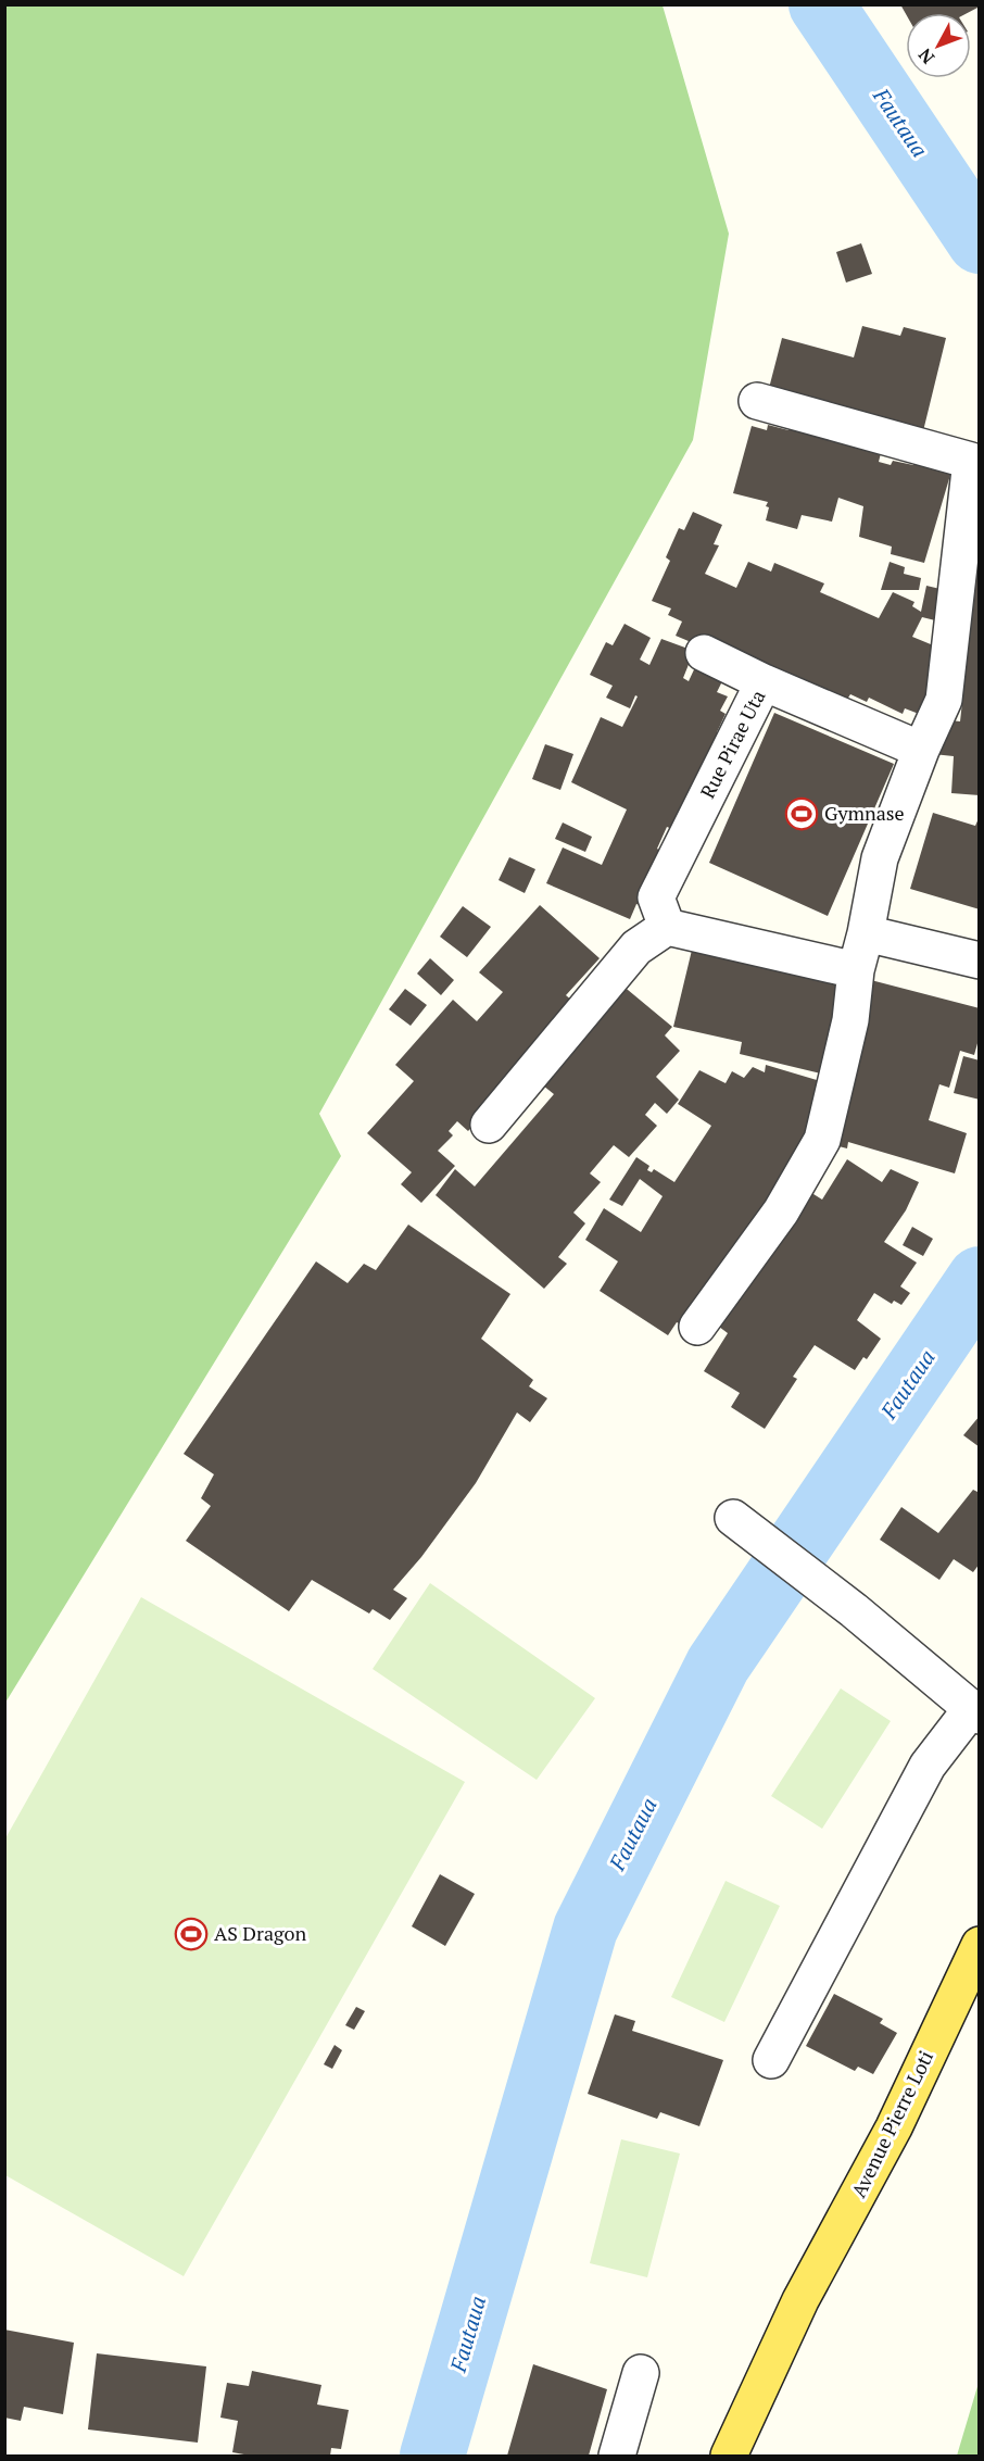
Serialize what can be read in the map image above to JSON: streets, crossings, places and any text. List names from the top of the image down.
{
  "streets": {
    "main road": ["Avenue Pierre Loti"],
    "street": ["Rue Pirae Uta"]
  },
  "water": ["Fautaua"],
  "places": {
    "sports": ["Gymnase", "AS Dragon"]
  },
  "north": "bottom left"
}
